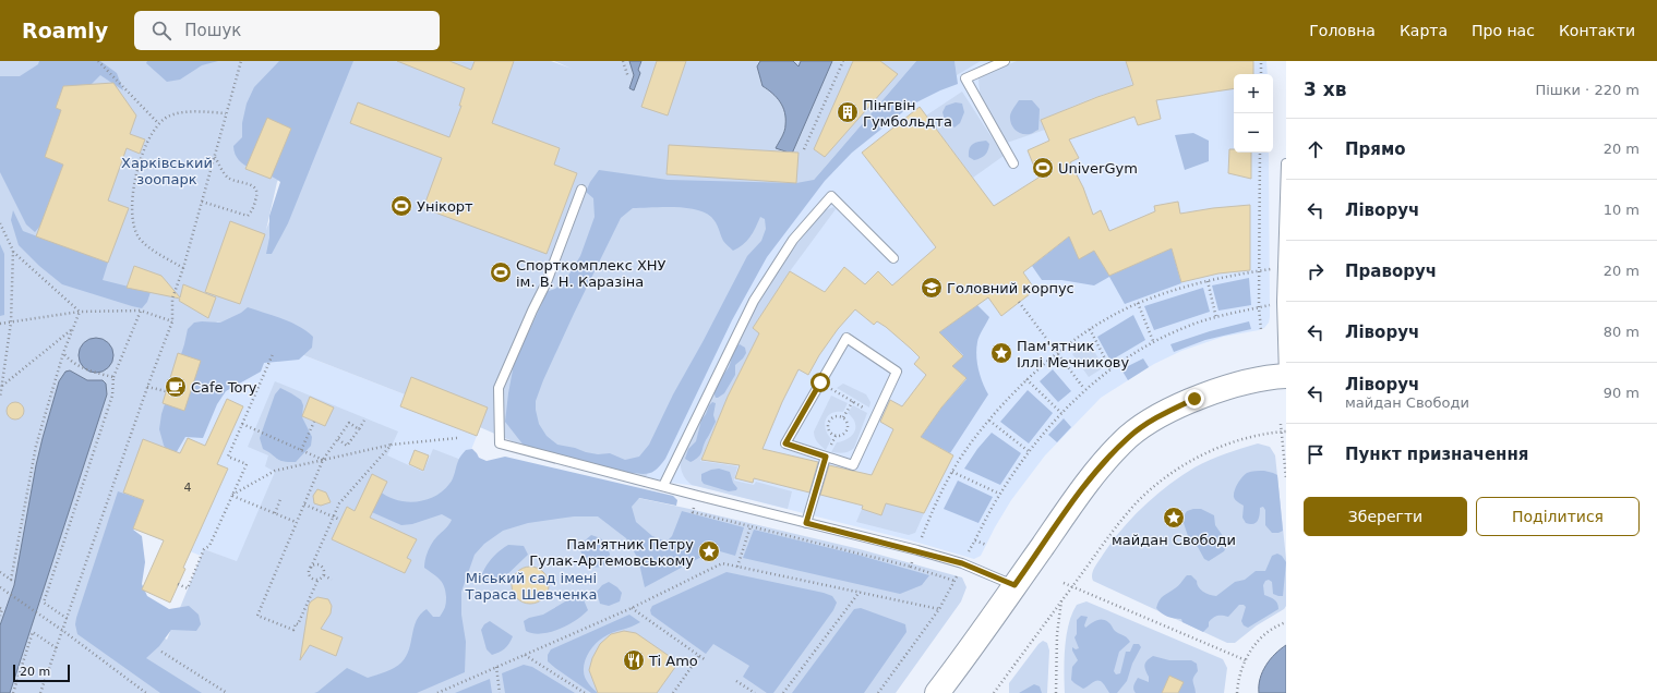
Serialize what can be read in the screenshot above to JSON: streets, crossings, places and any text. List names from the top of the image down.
{
  "parks": ["Харківський зоопарк", "Міський сад імені Тараса Шевченка"],
  "places": {
    "building": ["Пінгвін Гумбольдта"],
    "sports": ["UniverGym", "Унікорт", "Спорткомплекс ХНУ ім. В. Н. Каразіна"],
    "school or university": ["Головний корпус"],
    "place": ["Пам'ятник Іллі Мечникову", "майдан Свободи", "Пам'ятник Петру Гулак-Артемовському"],
    "cafe": ["Cafe Tory"],
    "restaurant": ["Ti Amo"]
  },
  "house_numbers": ["4"],
  "scale_bar": "20 m",
  "page": {
    "header": "Roamly",
    "search": "Пошук",
    "nav": [
      "Головна",
      "Карта",
      "Про нас",
      "Контакти"
    ],
    "heading": ["3 хв", "Пішки · 220 m"],
    "map_buttons": ["+", "−"],
    "list": [
      ["Прямо", "20 m"],
      ["Ліворуч", "10 m"],
      ["Праворуч", "20 m"],
      ["Ліворуч", "80 m"],
      ["Ліворуч", "майдан Свободи", "90 m"],
      "Пункт призначення"
    ],
    "buttons": ["Зберегти", "Поділитися"],
    "scale": "20 m"
  }
}
